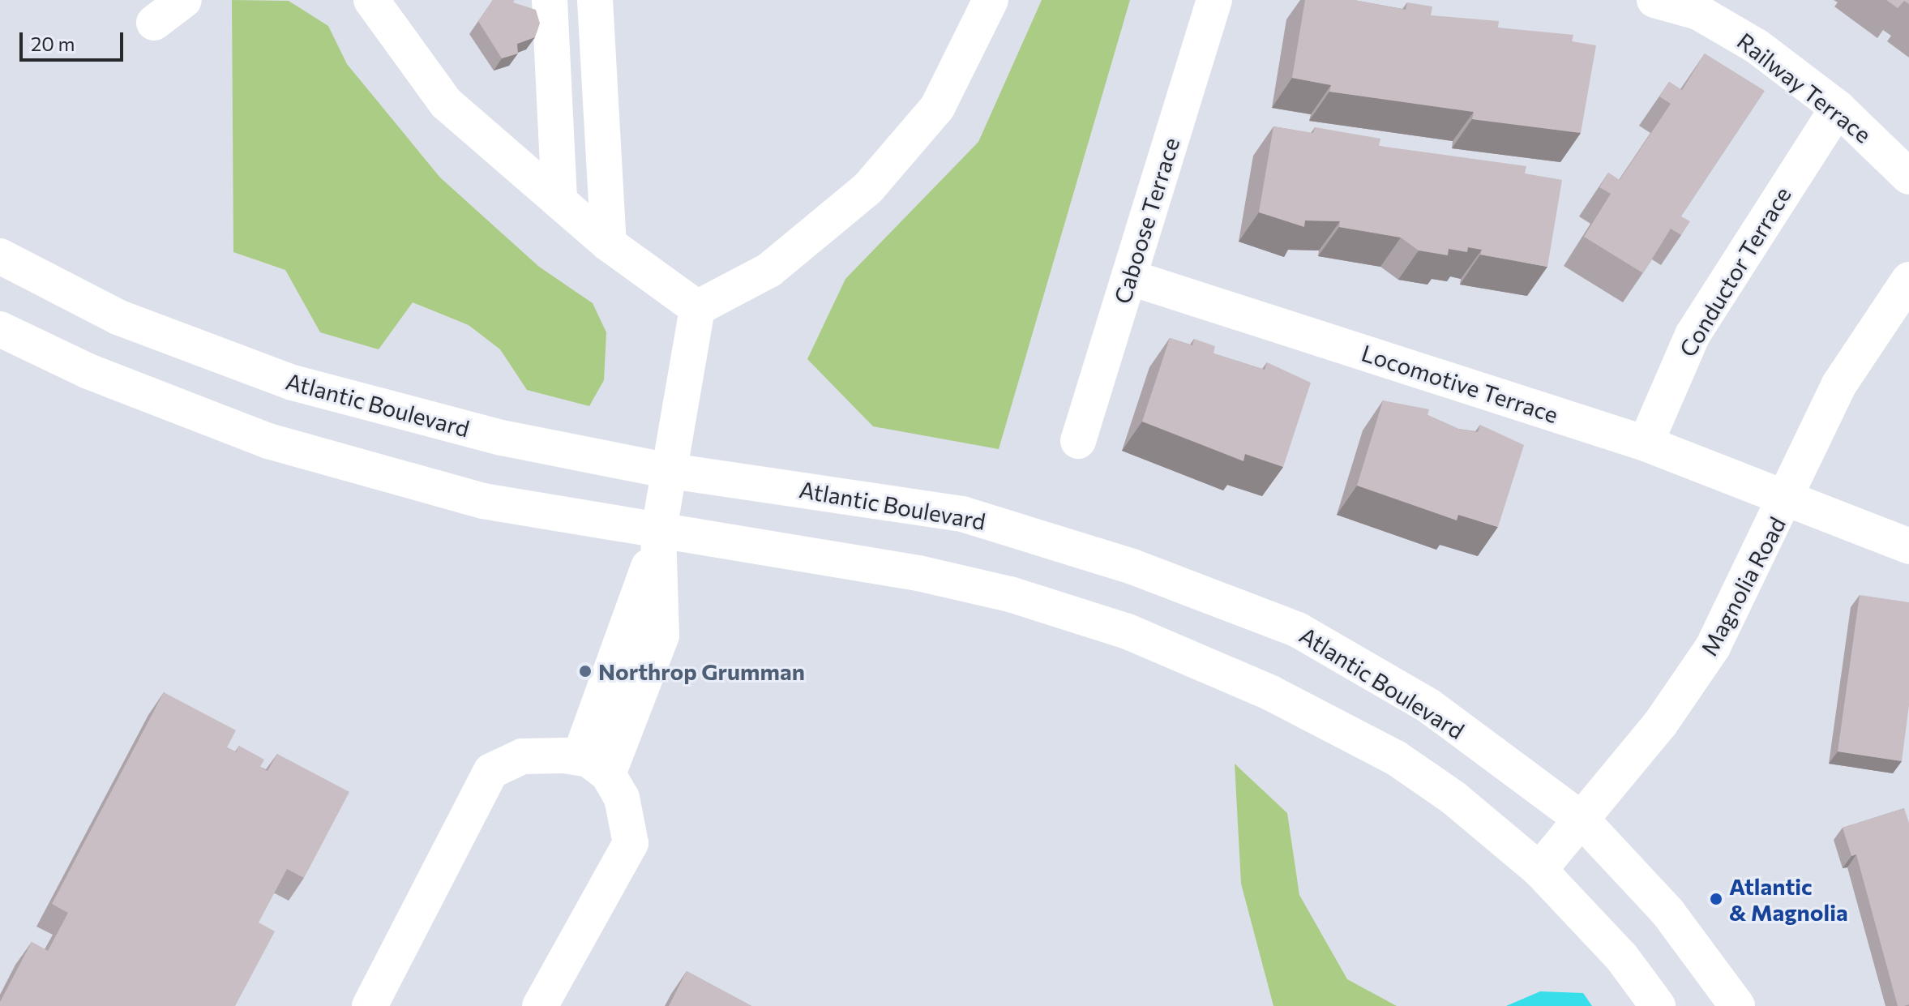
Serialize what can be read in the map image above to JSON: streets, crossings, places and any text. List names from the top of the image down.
{
  "streets": {
    "main road": [
      "Railway Terrace",
      "Caboose Terrace",
      "Conductor Terrace",
      "Locomotive Terrace",
      "Atlantic Boulevard",
      "Magnolia Road"
    ]
  },
  "crossings": [
    ["Railway Terrace", "Conductor Terrace"],
    ["Caboose Terrace", "Locomotive Terrace"],
    ["Conductor Terrace", "Locomotive Terrace"],
    ["Locomotive Terrace", "Magnolia Road"],
    ["Atlantic Boulevard", "Magnolia Road"]
  ],
  "places": ["Northrop Grumman", "Atlantic & Magnolia"],
  "scale_bar": "20 m"
}
